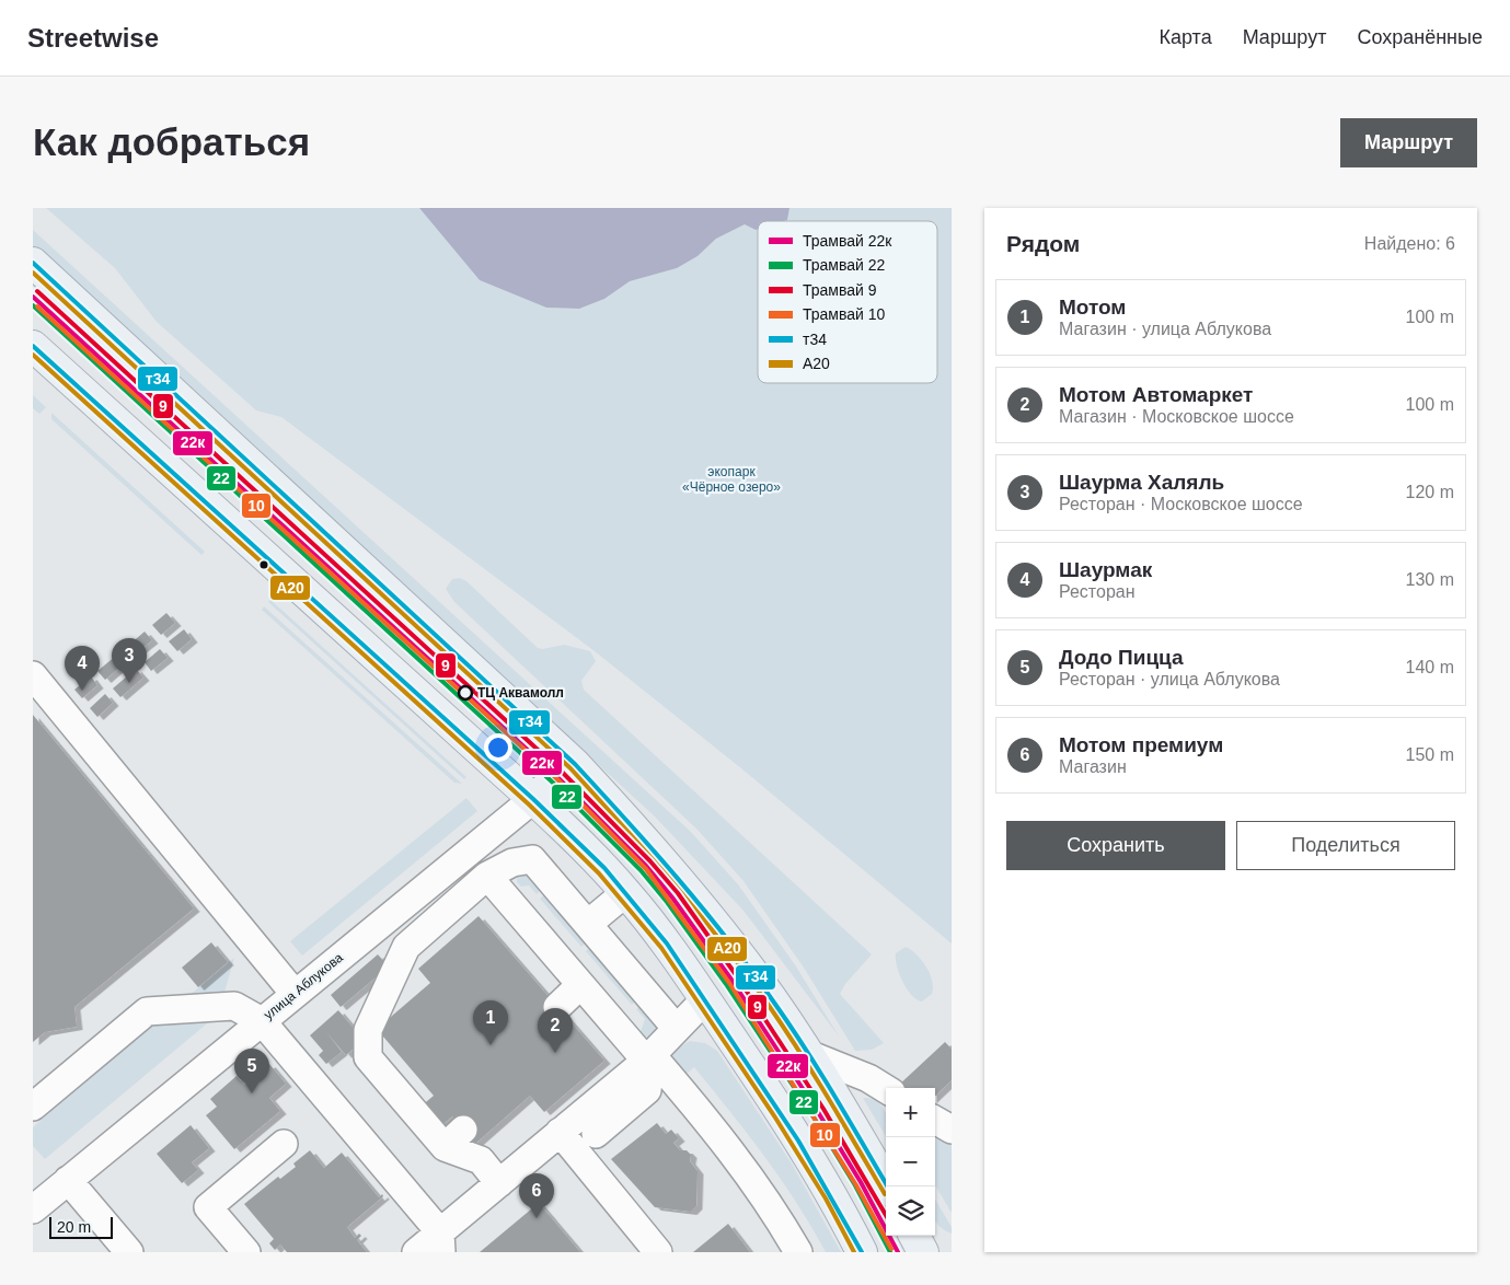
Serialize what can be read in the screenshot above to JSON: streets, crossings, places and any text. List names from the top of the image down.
{
  "streets": {
    "main road": ["улица Аблукова"]
  },
  "parks": ["экопарк «Чёрное озеро»"],
  "places": ["ТЦ Аквамолл"],
  "lines": [
    "transit line т34",
    "transit line А20",
    "tram line 9",
    "tram line 22к",
    "tram line 22",
    "tram line 10"
  ],
  "legend": [
    "Трамвай 22к",
    "Трамвай 22",
    "Трамвай 9",
    "Трамвай 10",
    "т34",
    "А20"
  ],
  "scale_bar": "20 m",
  "page": {
    "header": "Streetwise",
    "nav": ["Карта", "Маршрут", "Сохранённые"],
    "buttons": [
      "Маршрут",
      ["Сохранить", "Поделиться"]
    ],
    "title": "Как добраться",
    "heading": ["Рядом", "Найдено: 6"],
    "list": [
      {
        "mark": "1",
        "name": "Мотом",
        "note": "Магазин · улица Аблукова",
        "value": "100 m"
      },
      {
        "mark": "2",
        "name": "Мотом Автомаркет",
        "note": "Магазин · Московское шоссе",
        "value": "100 m"
      },
      {
        "mark": "3",
        "name": "Шаурма Халяль",
        "note": "Ресторан · Московское шоссе",
        "value": "120 m"
      },
      {
        "mark": "4",
        "name": "Шаурмак",
        "note": "Ресторан",
        "value": "130 m"
      },
      {
        "mark": "5",
        "name": "Додо Пицца",
        "note": "Ресторан · улица Аблукова",
        "value": "140 m"
      },
      {
        "mark": "6",
        "name": "Мотом премиум",
        "note": "Магазин",
        "value": "150 m"
      }
    ],
    "pins": [
      "3",
      "4",
      "1",
      "2",
      "5",
      "6"
    ],
    "map_buttons": ["+", "−"],
    "scale": "20 m"
  }
}
